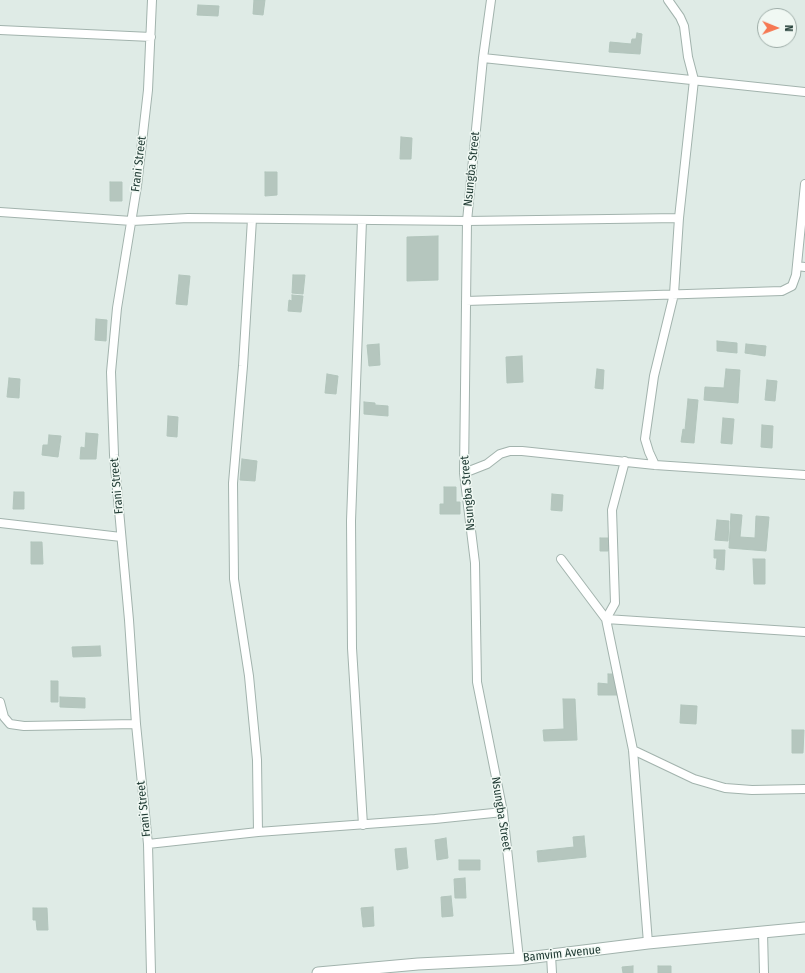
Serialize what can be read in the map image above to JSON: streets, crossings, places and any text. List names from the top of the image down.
{
  "streets": {
    "street": ["Frani Street", "Nsungba Street", "Bamvim Avenue"]
  },
  "crossings": [
    ["Nsungba Street", "Bamvim Avenue"]
  ],
  "north": "right"
}
